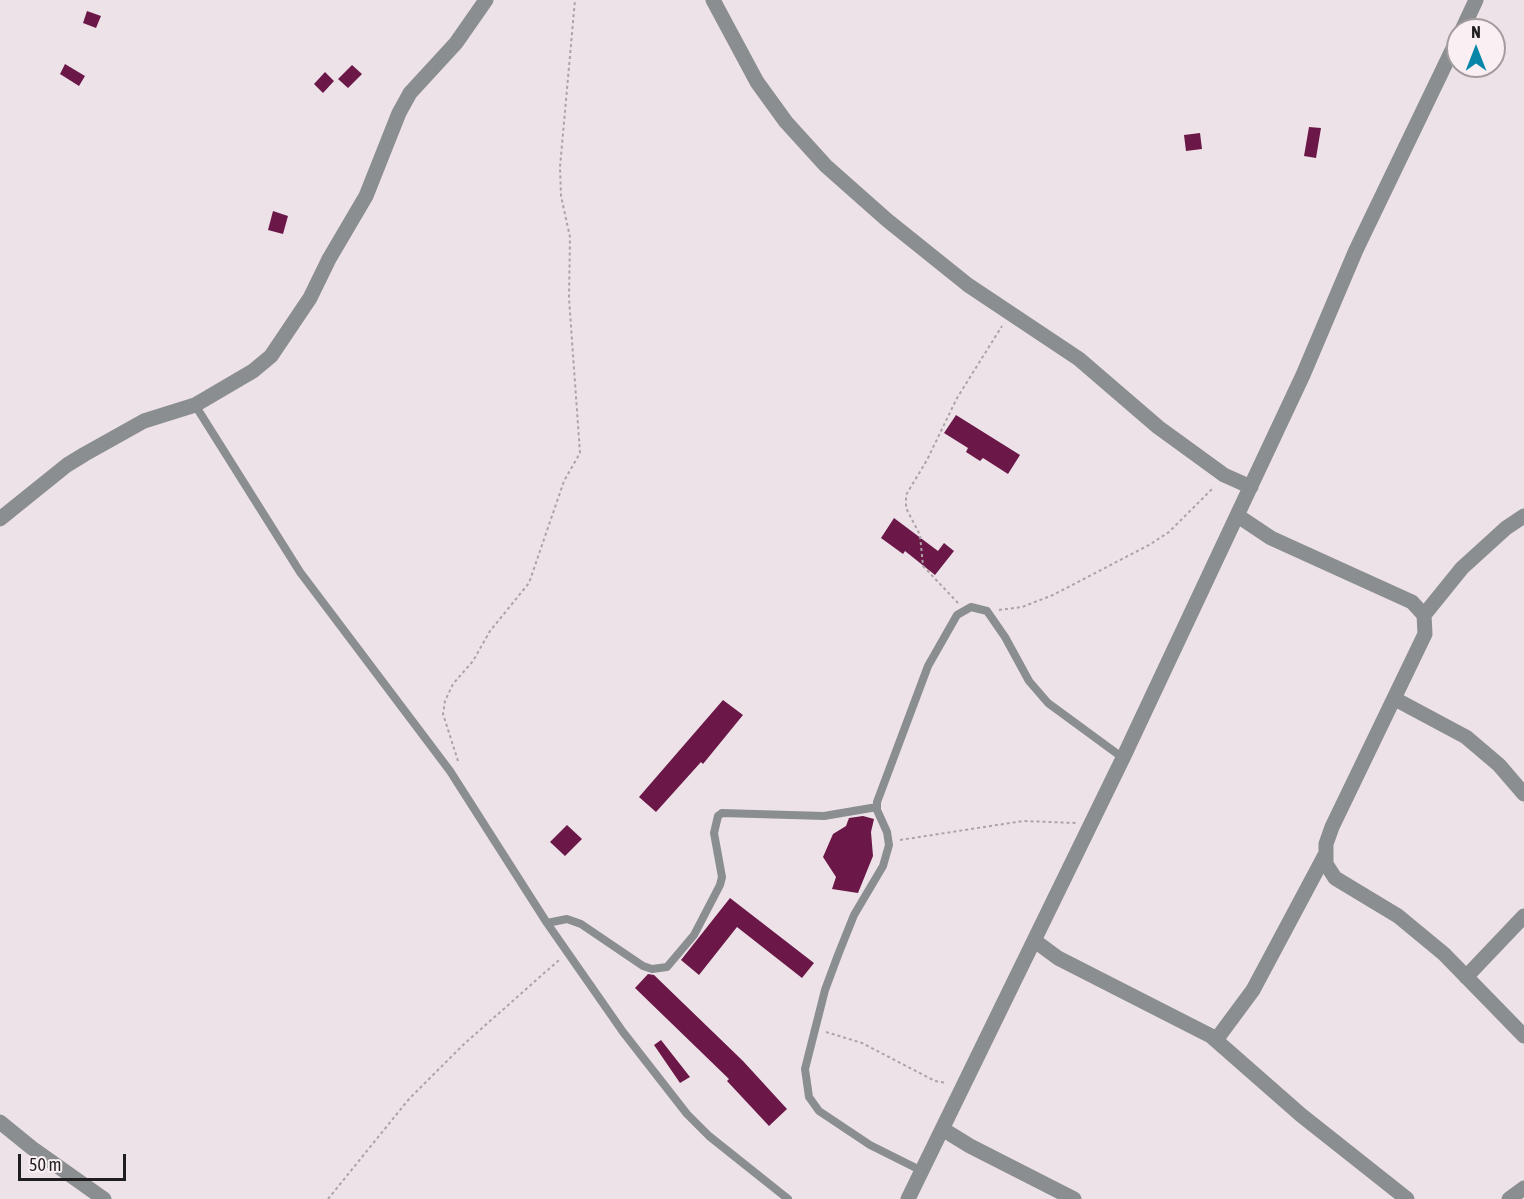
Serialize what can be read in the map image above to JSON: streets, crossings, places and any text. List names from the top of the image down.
{
  "scale_bar": "50 m",
  "north": "top"
}
